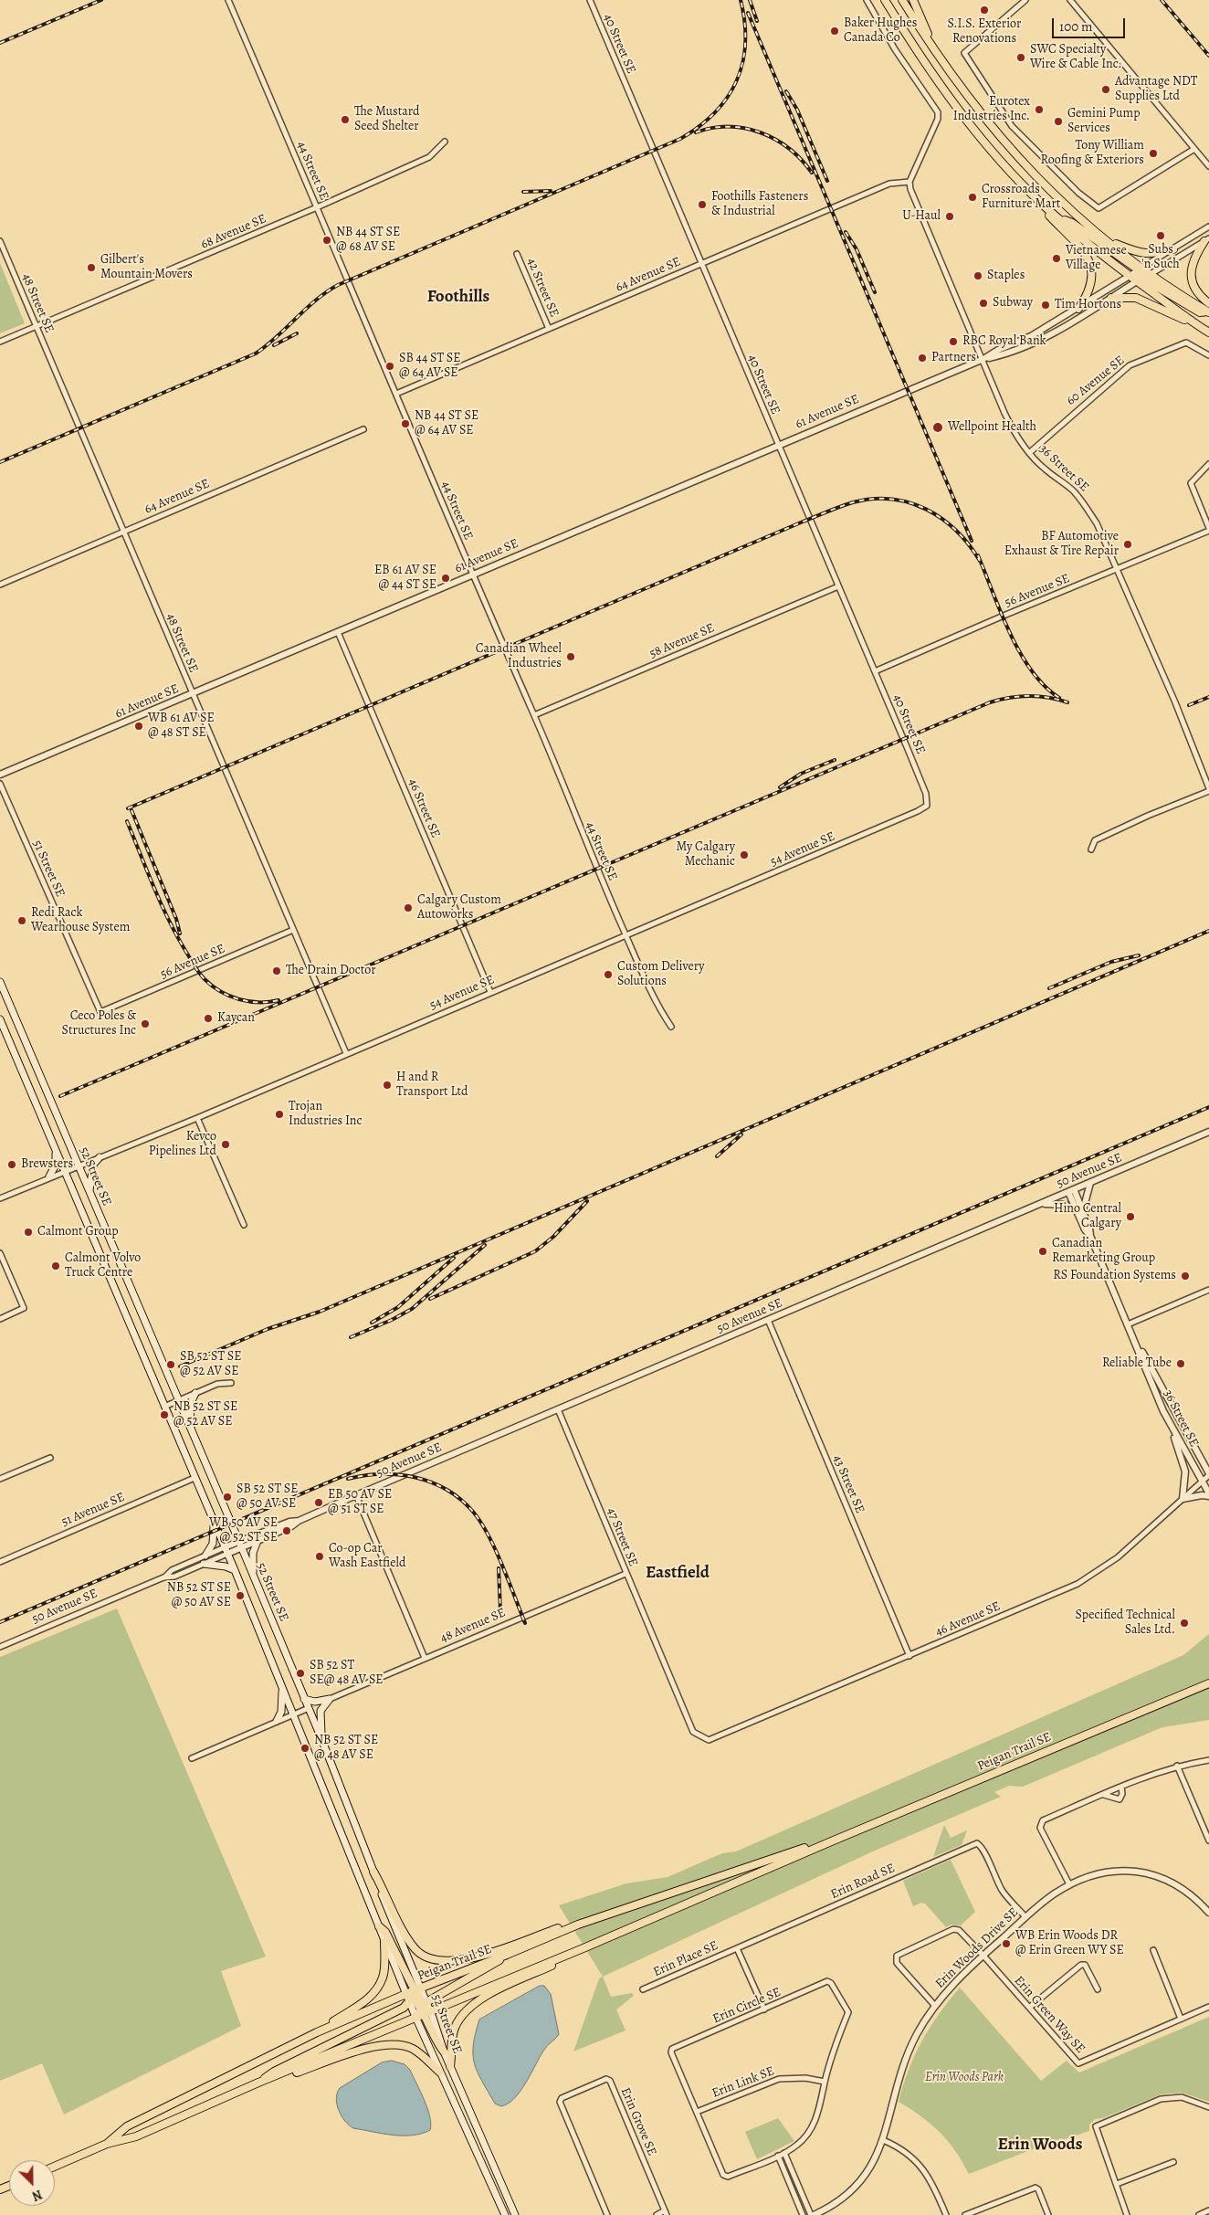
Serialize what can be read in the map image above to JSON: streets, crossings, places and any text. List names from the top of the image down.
{
  "streets": {
    "main road": ["52 Street SE", "Peigan Trail SE"],
    "street": [
      "40 Street SE",
      "44 Street SE",
      "68 Avenue SE",
      "64 Avenue SE",
      "42 Street SE",
      "48 Street SE",
      "60 Avenue SE",
      "61 Avenue SE",
      "36 Street SE",
      "56 Avenue SE",
      "58 Avenue SE",
      "46 Street SE",
      "54 Avenue SE",
      "51 Street SE",
      "50 Avenue SE",
      "43 Street SE",
      "51 Avenue SE",
      "47 Street SE",
      "46 Avenue SE",
      "48 Avenue SE",
      "Erin Road SE",
      "Erin Woods Drive SE",
      "Erin Place SE",
      "Erin Circle SE",
      "Erin Green Way SE",
      "Erin Link SE",
      "Erin Grove SE"
    ]
  },
  "crossings": [
    ["40 Street SE", "64 Avenue SE"],
    ["40 Street SE", "61 Avenue SE"],
    ["40 Street SE", "56 Avenue SE"],
    ["40 Street SE", "58 Avenue SE"],
    ["40 Street SE", "54 Avenue SE"],
    ["44 Street SE", "68 Avenue SE"],
    ["44 Street SE", "64 Avenue SE"],
    ["44 Street SE", "61 Avenue SE"],
    ["44 Street SE", "58 Avenue SE"],
    ["44 Street SE", "54 Avenue SE"],
    ["68 Avenue SE", "48 Street SE"],
    ["64 Avenue SE", "42 Street SE"],
    ["64 Avenue SE", "48 Street SE"],
    ["64 Avenue SE", "36 Street SE"],
    ["48 Street SE", "61 Avenue SE"],
    ["48 Street SE", "56 Avenue SE"],
    ["48 Street SE", "54 Avenue SE"],
    ["60 Avenue SE", "36 Street SE"],
    ["61 Avenue SE", "36 Street SE"],
    ["61 Avenue SE", "46 Street SE"],
    ["36 Street SE", "56 Avenue SE"],
    ["36 Street SE", "50 Avenue SE"],
    ["36 Street SE", "46 Avenue SE"],
    ["56 Avenue SE", "51 Street SE"],
    ["46 Street SE", "54 Avenue SE"],
    ["54 Avenue SE", "52 Street SE"],
    ["50 Avenue SE", "52 Street SE"],
    ["50 Avenue SE", "43 Street SE"],
    ["50 Avenue SE", "47 Street SE"],
    ["52 Street SE", "51 Avenue SE"],
    ["52 Street SE", "Peigan Trail SE"],
    ["43 Street SE", "46 Avenue SE"],
    ["47 Street SE", "46 Avenue SE"],
    ["47 Street SE", "48 Avenue SE"],
    ["Erin Road SE", "Erin Woods Drive SE"],
    ["Erin Road SE", "Erin Place SE"],
    ["Erin Woods Drive SE", "Erin Green Way SE"],
    ["Erin Circle SE", "Erin Link SE"]
  ],
  "districts": ["Foothills", "Eastfield", "Erin Woods"],
  "parks": ["Erin Woods Park"],
  "places": [
    "S.I.S. Exterior Renovations",
    "Baker Hughes Canada Co",
    "SWC Specialty Wire & Cable Inc.",
    "Advantage NDT Supplies Ltd",
    "Eurotex Industries Inc.",
    "The Mustard Seed Shelter",
    "Gemini Pump Services",
    "Tony William Roofing & Exteriors",
    "Crossroads Furniture Mart",
    "Foothills Fasteners & Industrial",
    "U-Haul",
    "Subs 'n Such",
    "NB 44 ST SE @ 68 AV SE",
    "Vietnamese Village",
    "Gilbert's Mountain Movers",
    "Staples",
    "Subway",
    "Tim Hortons",
    "RBC Royal Bank",
    "Partners",
    "SB 44 ST SE @ 64 AV SE",
    "NB 44 ST SE @ 64 AV SE",
    "Wellpoint Health",
    "BF Automotive Exhaust & Tire Repair",
    "EB 61 AV SE @ 44 ST SE",
    "Canadian Wheel Industries",
    "WB 61 AV SE @ 48 ST SE",
    "My Calgary Mechanic",
    "Calgary Custom Autoworks",
    "Redi Rack Wearhouse System",
    "The Drain Doctor",
    "Custom Delivery Solutions",
    "Kaycan",
    "Ceco Poles & Structures Inc",
    "H and R Transport Ltd",
    "Trojan Industries Inc",
    "Kevco Pipelines Ltd",
    "Brewsters",
    "Hino Central Calgary",
    "Calmont Group",
    "Canadian Remarketing Group",
    "Calmont Volvo Truck Centre",
    "RS Foundation Systems",
    "Reliable Tube",
    "SB 52 ST SE @ 52 AV SE",
    "NB 52 ST SE @ 52 AV SE",
    "SB 52 ST SE @ 50 AV SE",
    "EB 50 AV SE @ 51 ST SE",
    "WB 50 AV SE @ 52 ST SE",
    "Co-op Car Wash Eastfield",
    "NB 52 ST SE @ 50 AV SE",
    "Specified Technical Sales Ltd.",
    "SB 52 ST SE@ 48 AV SE",
    "NB 52 ST SE @ 48 AV SE",
    "WB Erin Woods DR @ Erin Green WY SE"
  ],
  "scale_bar": "100 m",
  "north": "bottom right"
}
